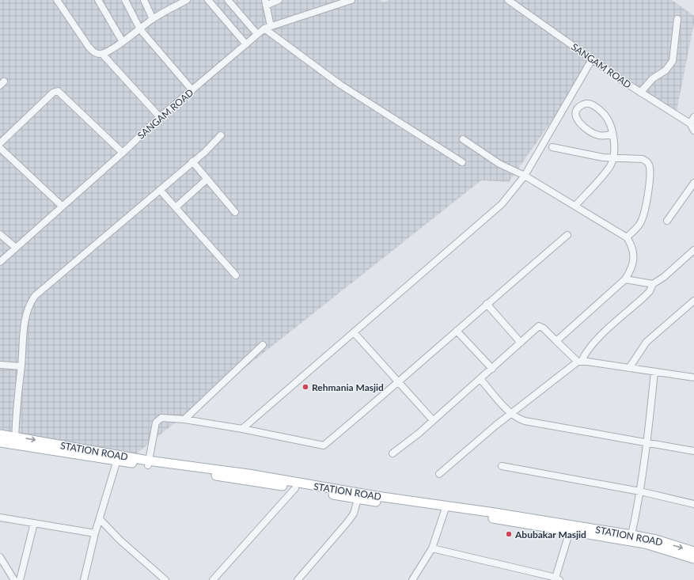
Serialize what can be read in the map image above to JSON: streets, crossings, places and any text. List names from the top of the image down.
{
  "streets": {
    "main road": ["STATION ROAD"],
    "street": ["SANGAM ROAD"]
  },
  "places": ["Rehmania Masjid", "Abubakar Masjid"]
}
